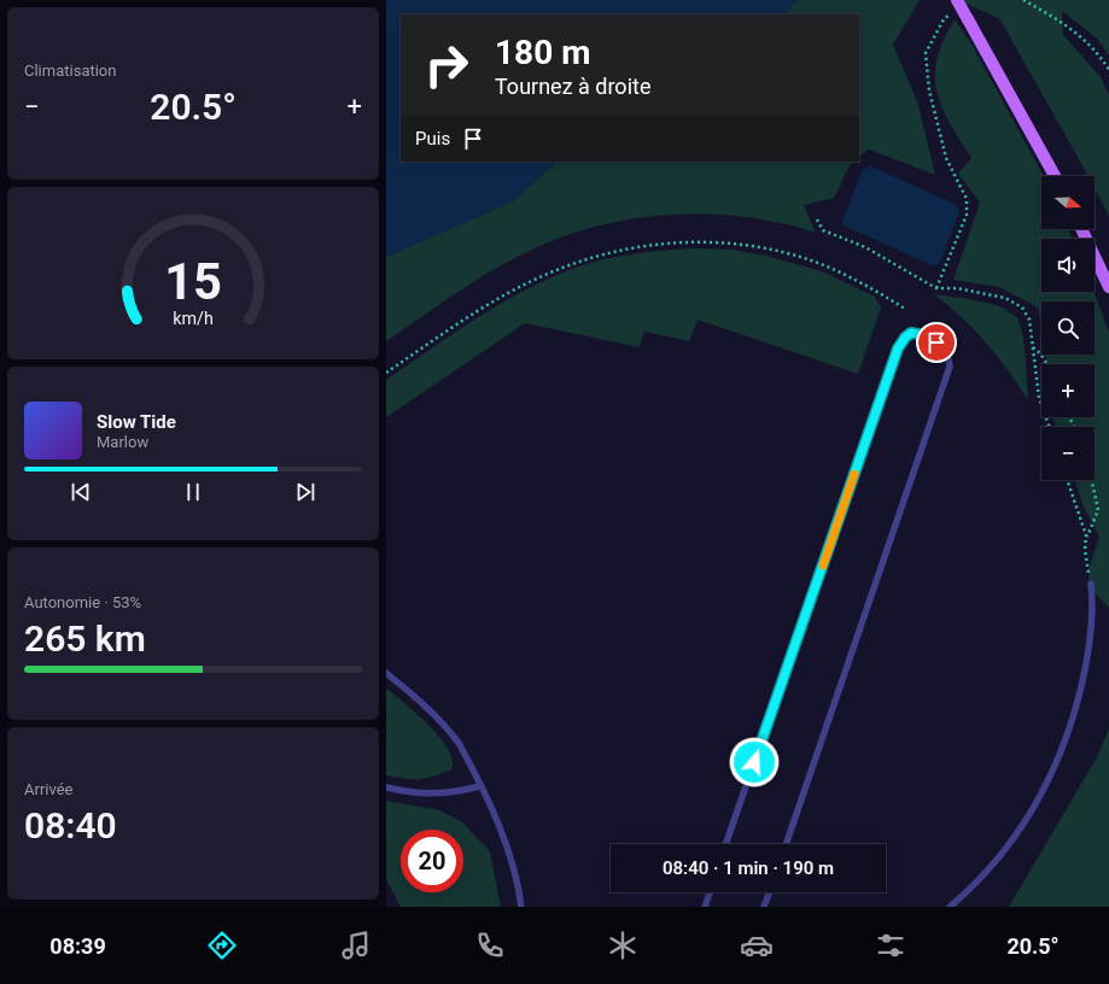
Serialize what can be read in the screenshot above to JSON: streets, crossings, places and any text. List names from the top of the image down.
{
  "north": "right",
  "page": {
    "tile": [
      "Climatisation",
      ["Autonomie · 53%", "265 km"],
      ["Arrivée", "08:40"]
    ],
    "turn": ["180 m", "Tournez à droite"],
    "heat": ["−", "20.5°", "+"],
    "then": "Puis",
    "map_buttons": ["+", "−"],
    "song": ["Slow Tide", "Marlow"],
    "limit": "20",
    "trip": "08:40 · 1 min · 190 m",
    "tabs": ["08:39", "20.5°"],
    "gauge": ["15", "km/h"]
  }
}
